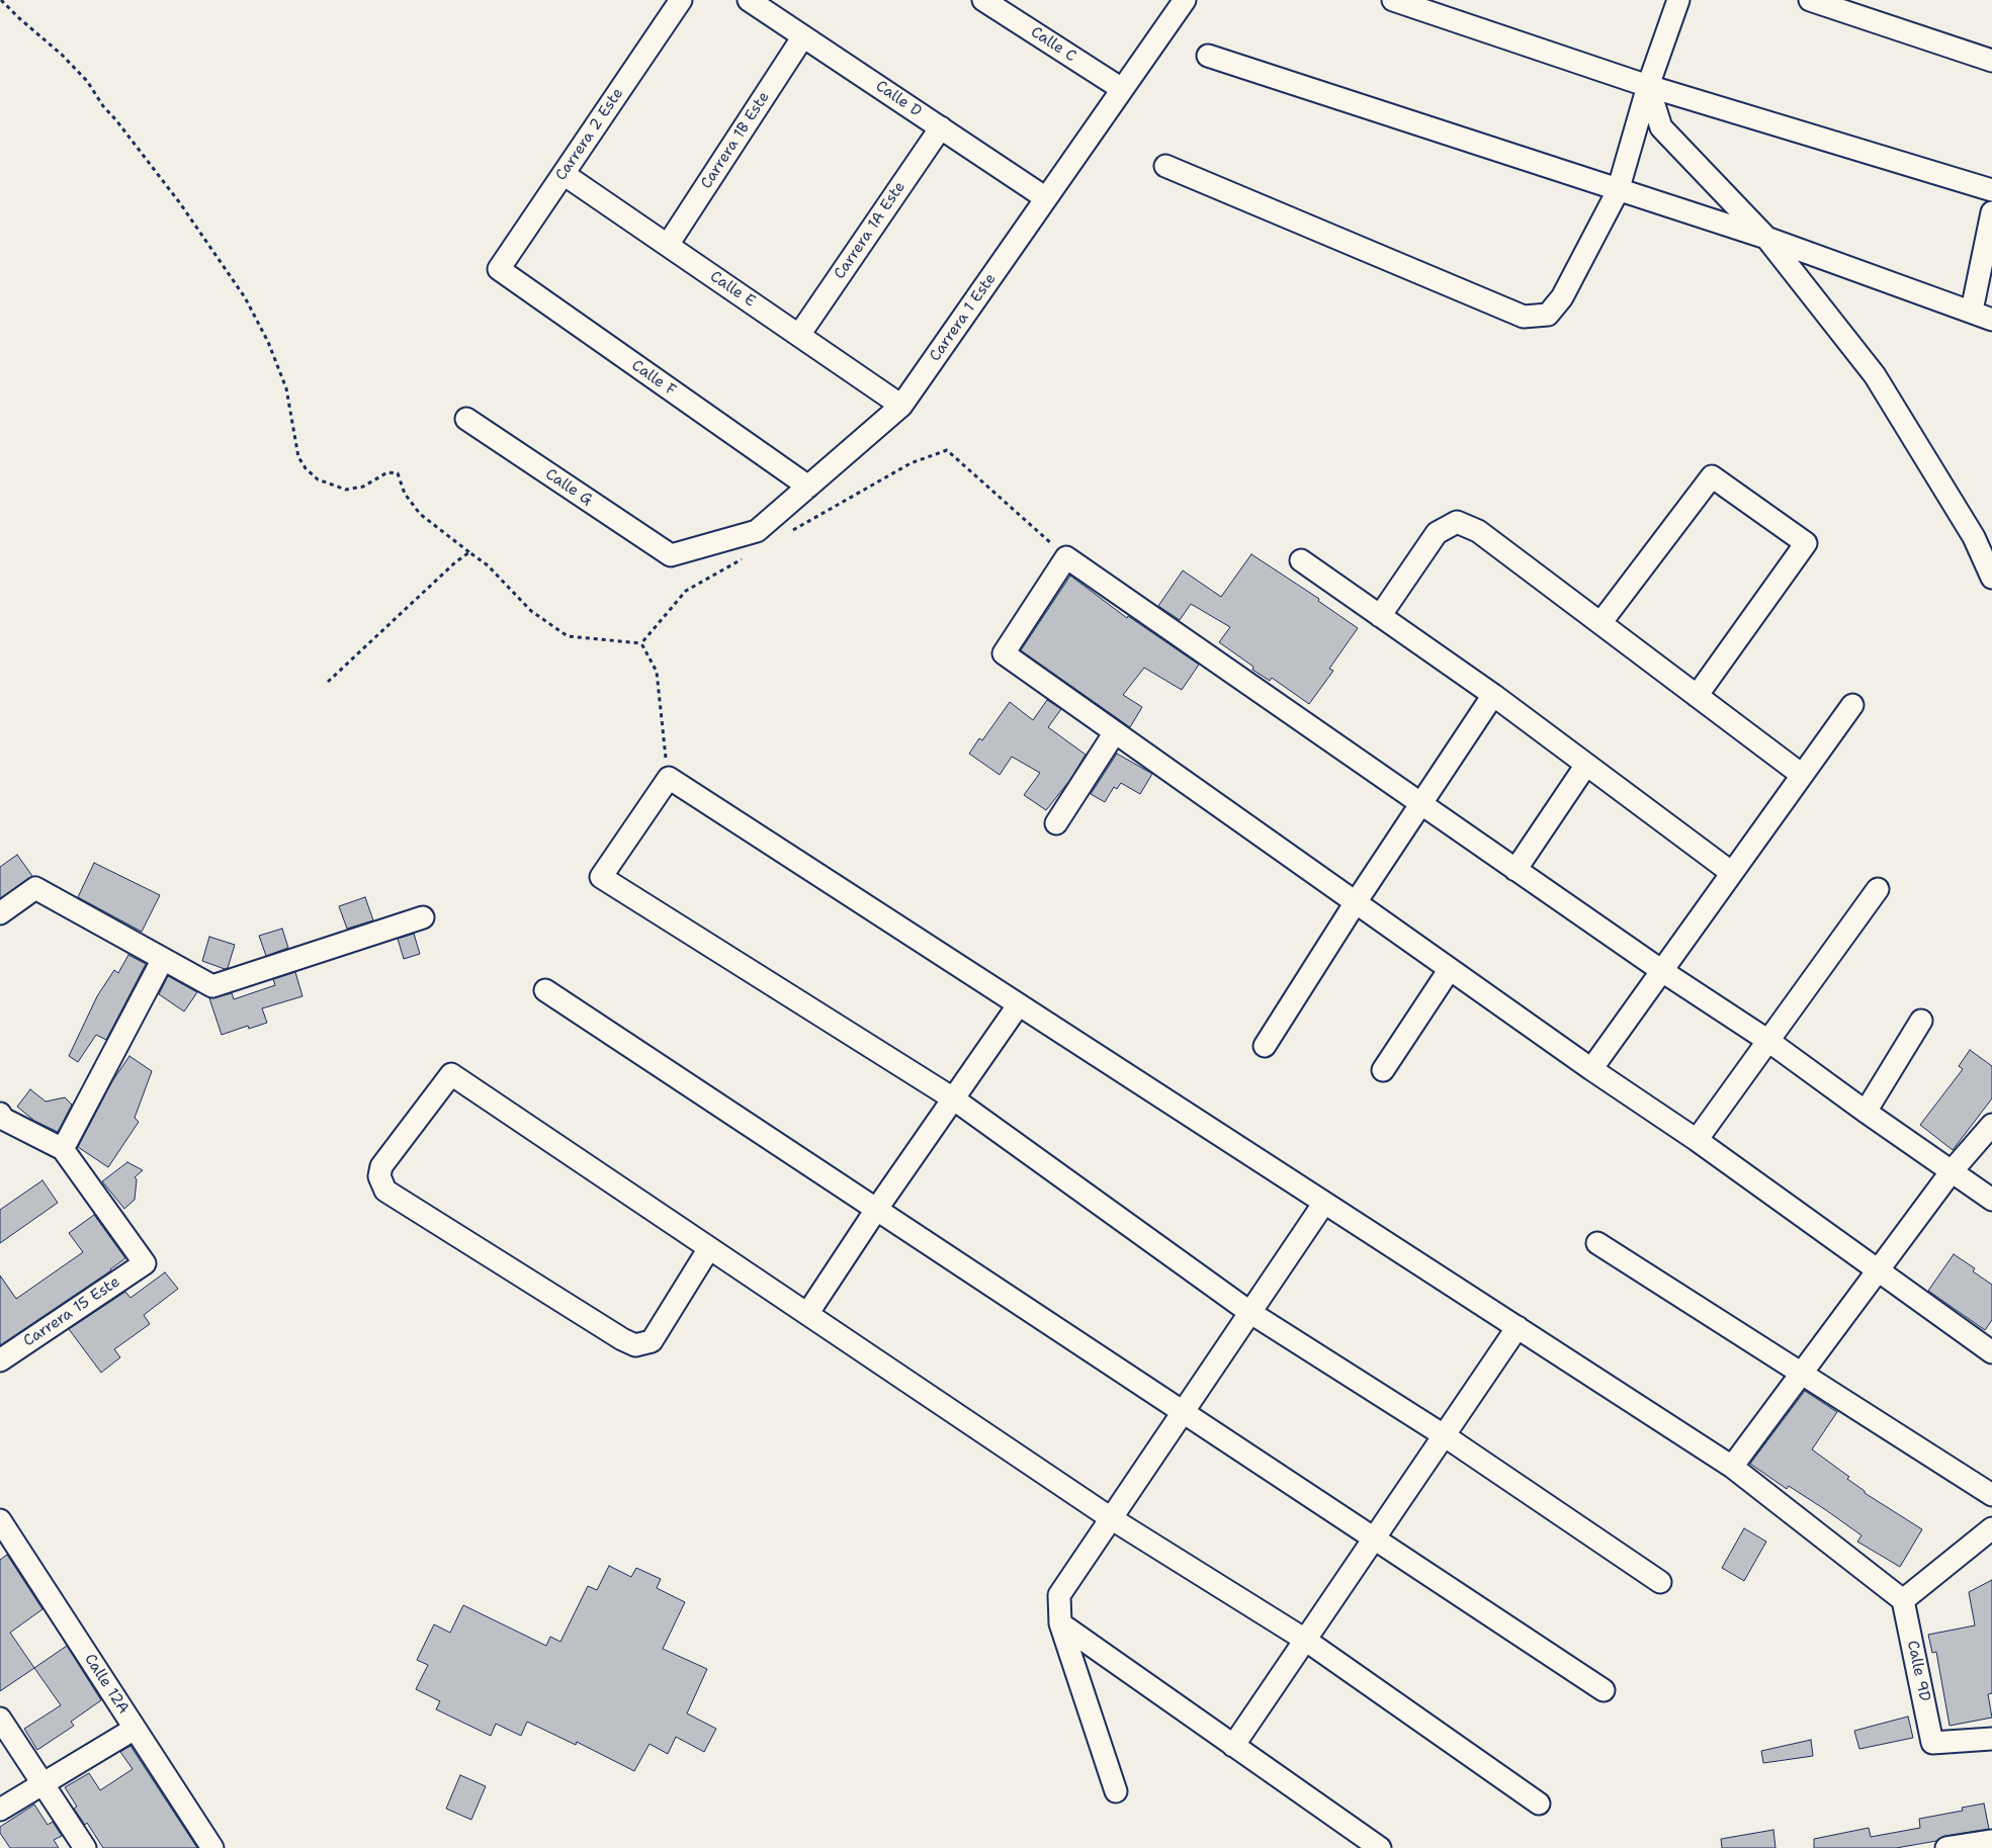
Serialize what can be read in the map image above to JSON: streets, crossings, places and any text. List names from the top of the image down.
{
  "streets": {
    "street": [
      "Calle C",
      "Calle D",
      "Carrera 2 Este",
      "Carrera 1B Este",
      "Carrera 1A Este",
      "Calle E",
      "Carrera 1 Este",
      "Calle F",
      "Calle G",
      "Carrera 15 Este",
      "Calle 9D",
      "Calle 12A"
    ]
  },
  "crossings": [
    ["Calle C", "Carrera 1 Este"],
    ["Calle D", "Carrera 1B Este"],
    ["Calle D", "Carrera 1A Este"],
    ["Calle D", "Carrera 1 Este"],
    ["Carrera 2 Este", "Calle E"],
    ["Carrera 2 Este", "Calle F"],
    ["Carrera 1B Este", "Calle E"],
    ["Carrera 1A Este", "Calle E"],
    ["Calle E", "Carrera 1 Este"],
    ["Carrera 1 Este", "Calle F"],
    ["Carrera 1 Este", "Calle G"]
  ]
}
